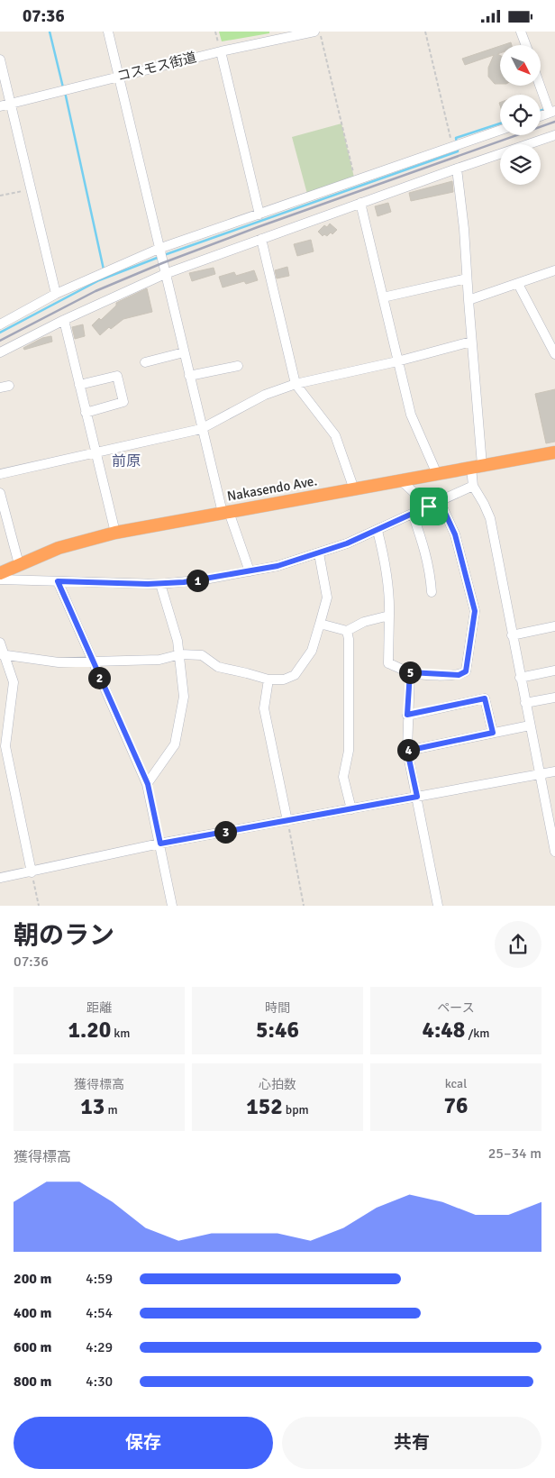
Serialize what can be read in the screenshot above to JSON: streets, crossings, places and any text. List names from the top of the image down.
{
  "streets": {
    "highway": ["Nakasendo Ave."],
    "street": ["コスモス街道"]
  },
  "districts": ["前原"],
  "north": "bottom right",
  "page": {
    "status": "07:36",
    "pins": [
      "1",
      "5",
      "2",
      "4",
      "3"
    ],
    "heading": ["朝のラン", "07:36"],
    "stats": [
      ["距離", "1.20 km"],
      ["時間", "5:46"],
      ["ペース", "4:48 /km"],
      ["獲得標高", "13 m"],
      ["心拍数", "152 bpm"],
      ["kcal", "76"]
    ],
    "chart": ["獲得標高", "25–34 m"],
    "list": [
      {
        "name": "200 m",
        "note": "4:59"
      },
      {
        "name": "400 m",
        "note": "4:54"
      },
      {
        "name": "600 m",
        "note": "4:29"
      },
      {
        "name": "800 m",
        "note": "4:30"
      }
    ],
    "buttons": ["保存", "共有"]
  }
}
